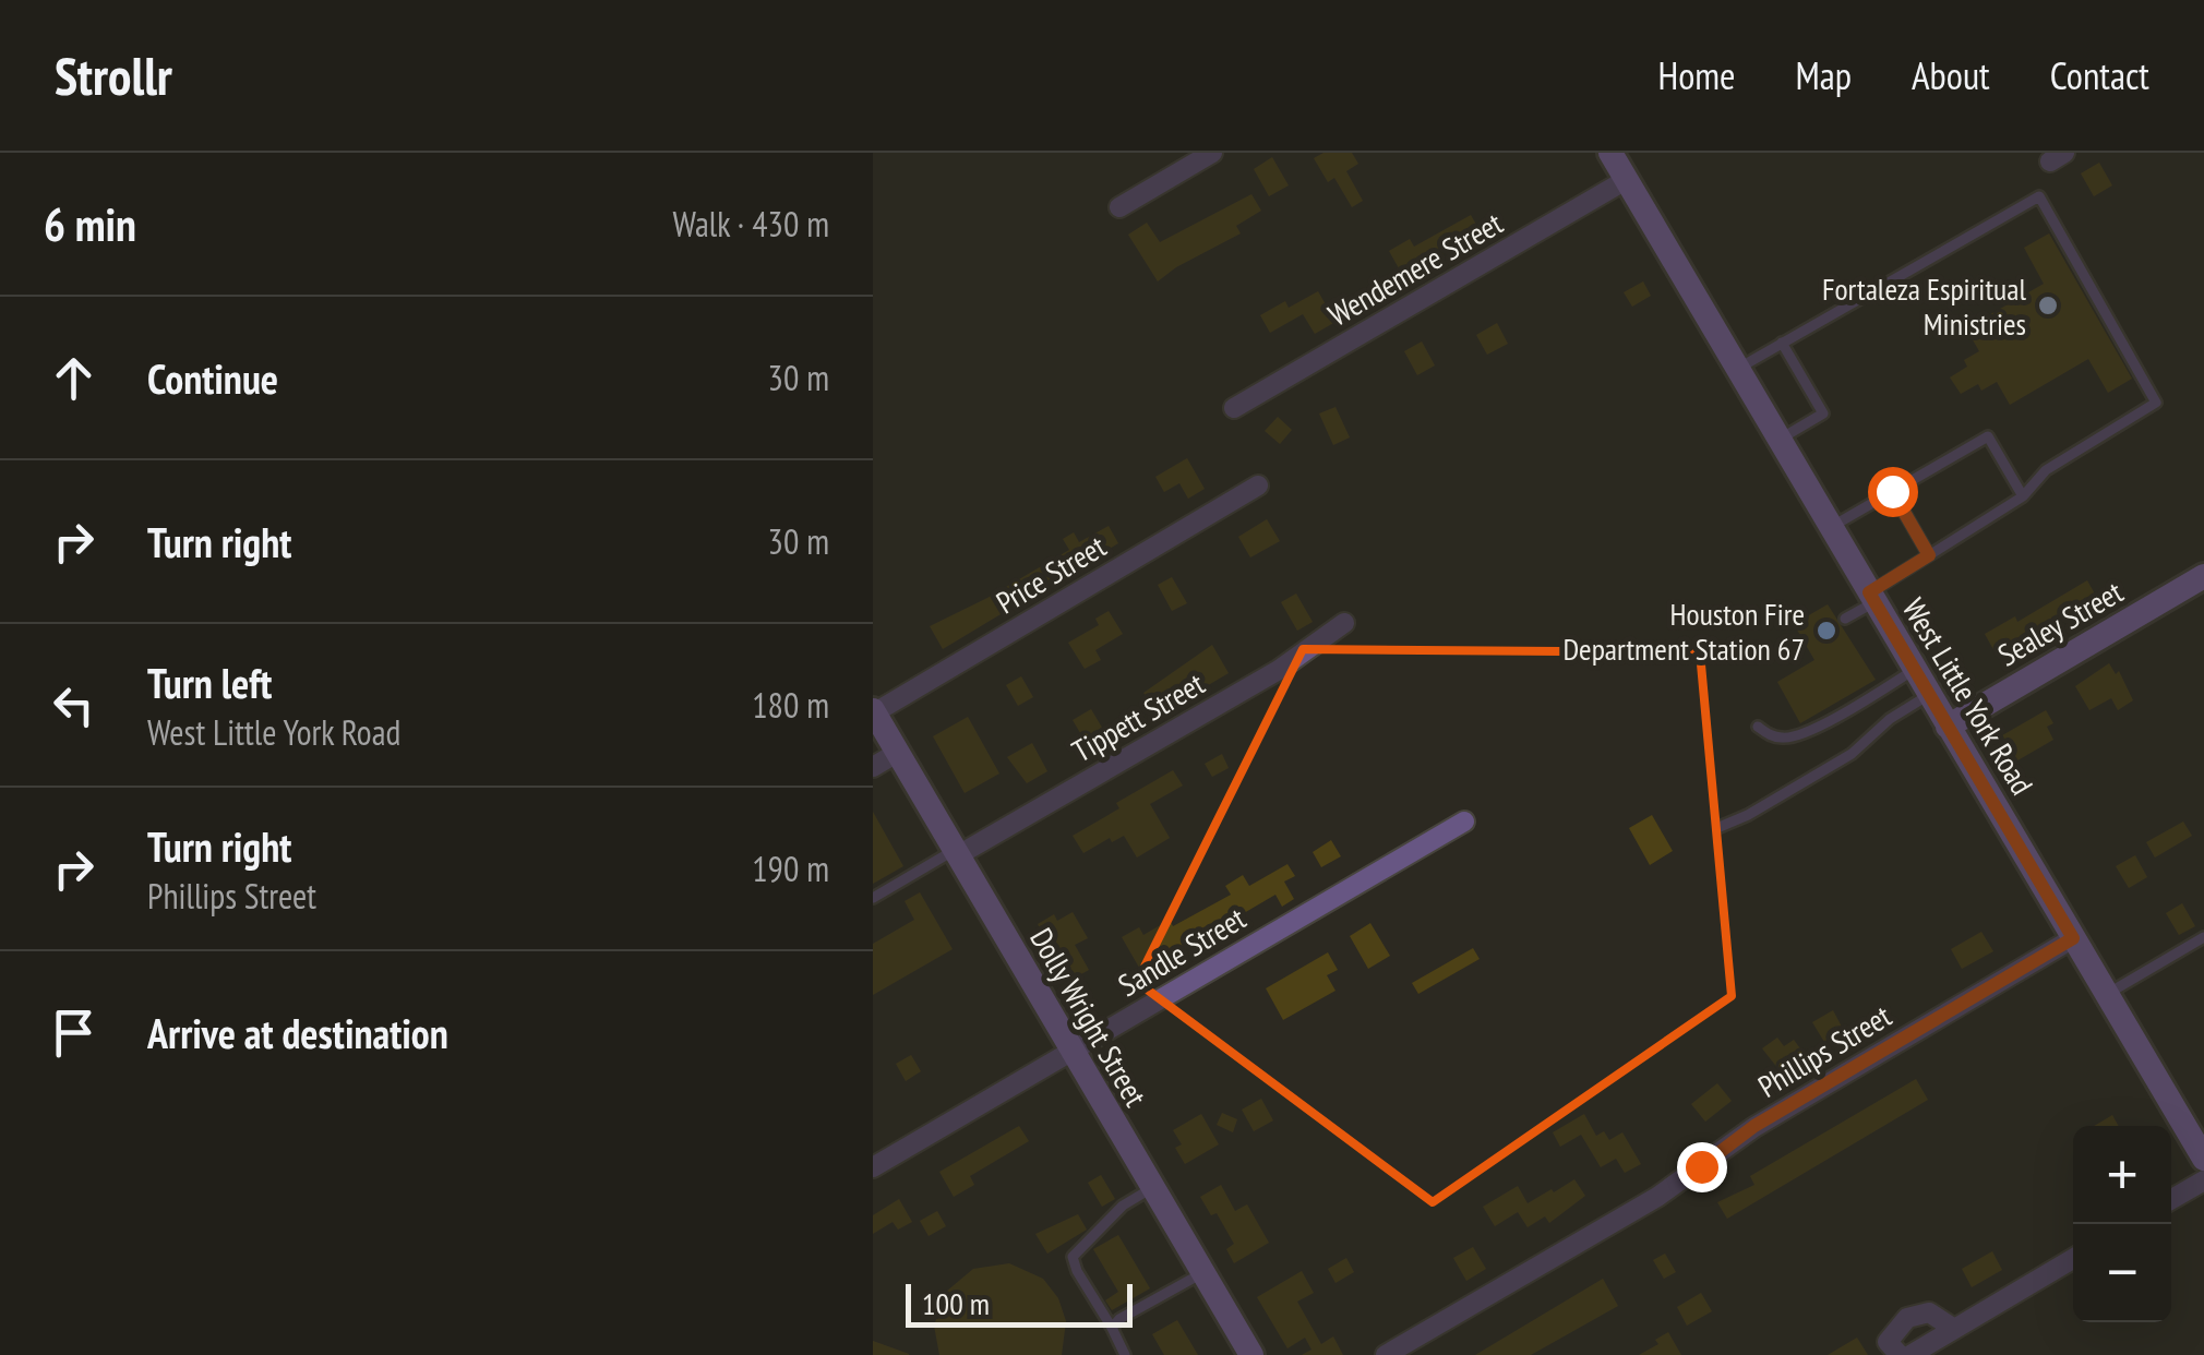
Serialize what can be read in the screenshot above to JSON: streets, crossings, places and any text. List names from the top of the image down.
{
  "streets": {
    "street": [
      "Wendemere Street",
      "Price Street",
      "Sealey Street",
      "West Little York Road",
      "Tippett Street",
      "Sandle Street",
      "Dolly Wright Street",
      "Phillips Street"
    ]
  },
  "crossings": [
    ["Wendemere Street", "West Little York Road"],
    ["Price Street", "Dolly Wright Street"],
    ["Sealey Street", "West Little York Road"],
    ["West Little York Road", "Phillips Street"],
    ["Tippett Street", "Dolly Wright Street"],
    ["Sandle Street", "Dolly Wright Street"]
  ],
  "places": ["Fortaleza Espiritual Ministries", "Houston Fire Department Station 67"],
  "scale_bar": "100 m",
  "page": {
    "header": "Strollr",
    "nav": [
      "Home",
      "Map",
      "About",
      "Contact"
    ],
    "heading": ["6 min", "Walk · 430 m"],
    "list": [
      ["Continue", "30 m"],
      ["Turn right", "30 m"],
      ["Turn left", "West Little York Road", "180 m"],
      ["Turn right", "Phillips Street", "190 m"],
      "Arrive at destination"
    ],
    "map_buttons": ["+", "−"],
    "scale": "100 m"
  }
}
